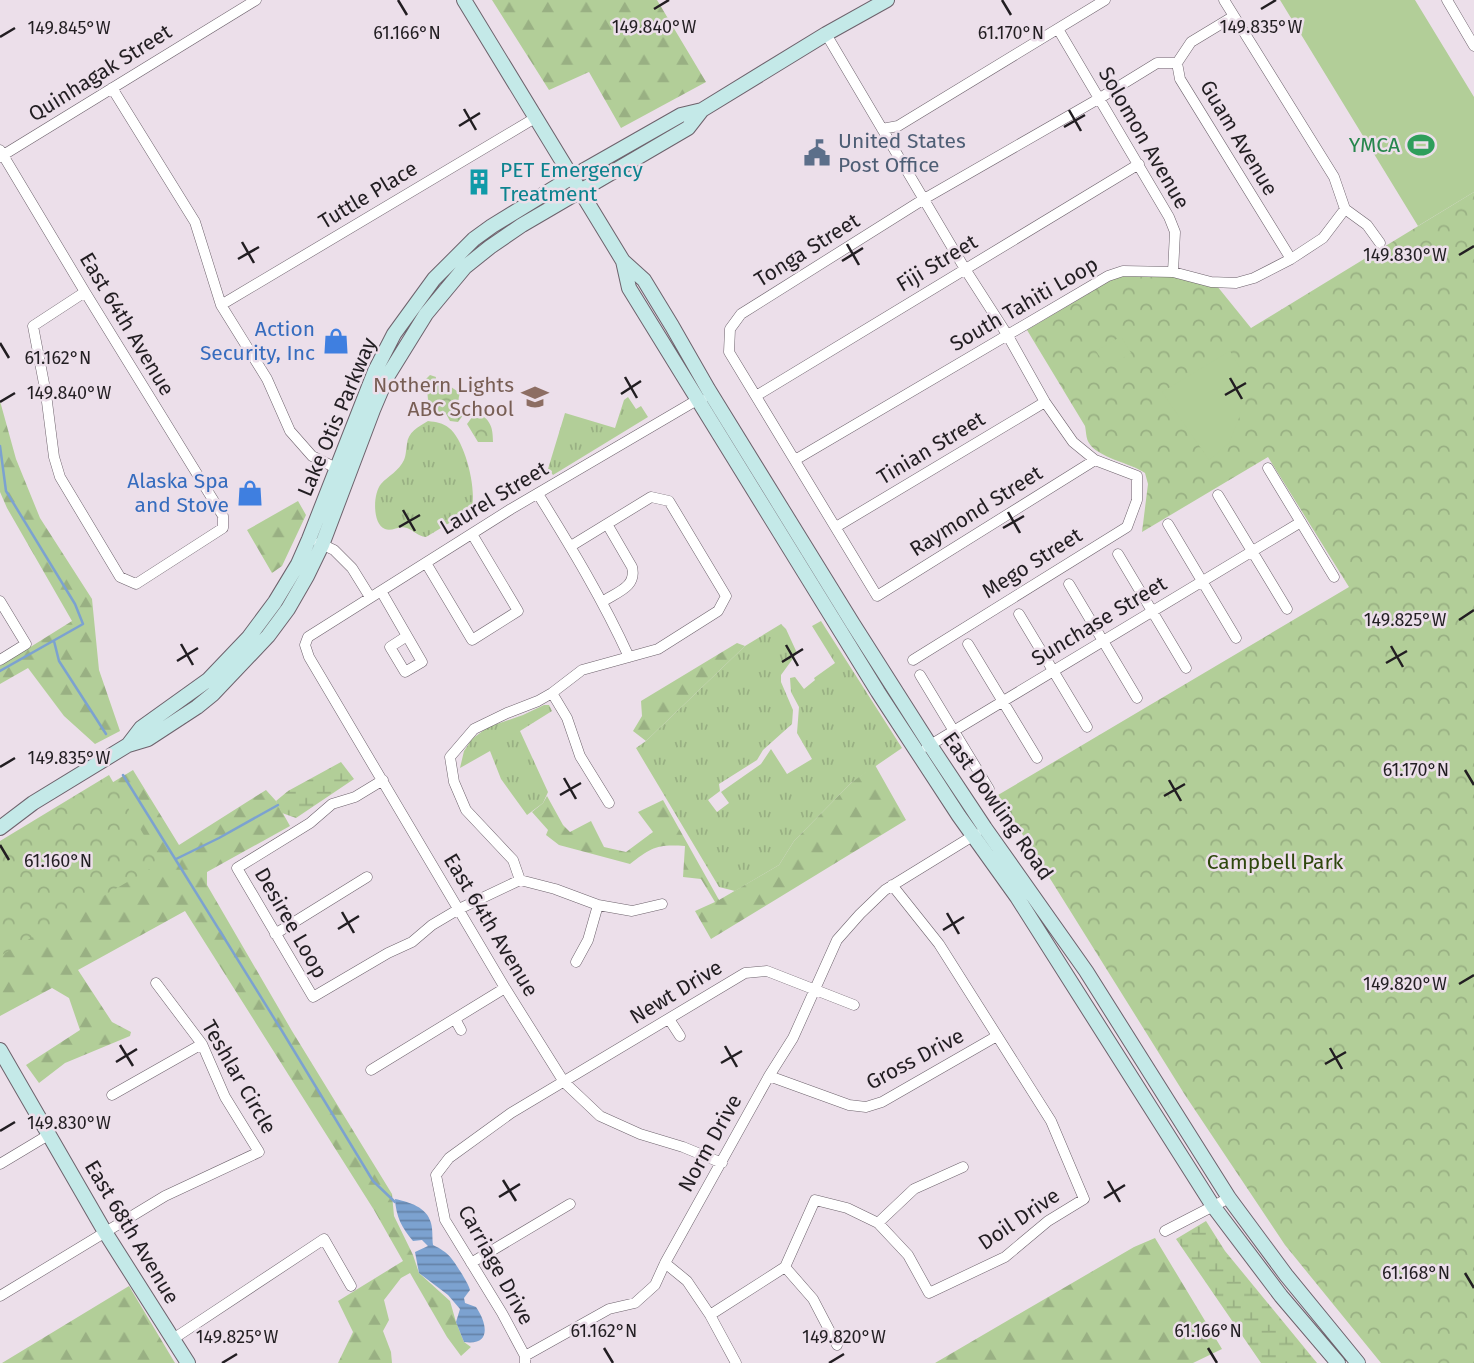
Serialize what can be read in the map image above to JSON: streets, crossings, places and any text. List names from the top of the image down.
{
  "streets": {
    "main road": ["Lake Otis Parkway", "East Dowling Road", "East 68th Avenue"],
    "street": [
      "Quinhagak Street",
      "Solomon Avenue",
      "Guam Avenue",
      "Tuttle Place",
      "Tonga Street",
      "Fiji Street",
      "South Tahiti Loop",
      "East 64th Avenue",
      "Tinian Street",
      "Laurel Street",
      "Raymond Street",
      "Mego Street",
      "Sunchase Street",
      "Desiree Loop",
      "Newt Drive",
      "Gross Drive",
      "Teshlar Circle",
      "Norm Drive",
      "Doil Drive",
      "Carriage Drive"
    ]
  },
  "crossings": [
    ["Quinhagak Street", "East 64th Avenue"],
    ["Solomon Avenue", "Tonga Street"],
    ["Solomon Avenue", "Fiji Street"],
    ["Solomon Avenue", "South Tahiti Loop"],
    ["Guam Avenue", "Tonga Street"],
    ["Guam Avenue", "South Tahiti Loop"],
    ["Tuttle Place", "East Dowling Road"],
    ["Tonga Street", "Fiji Street"],
    ["Tonga Street", "South Tahiti Loop"],
    ["Tonga Street", "Tinian Street"],
    ["Tonga Street", "Raymond Street"],
    ["East 64th Avenue", "Laurel Street"],
    ["East 64th Avenue", "Desiree Loop"],
    ["East 64th Avenue", "Newt Drive"],
    ["East 64th Avenue", "Norm Drive"],
    ["East 64th Avenue", "Carriage Drive"],
    ["Lake Otis Parkway", "East Dowling Road"],
    ["Laurel Street", "East Dowling Road"],
    ["Raymond Street", "Mego Street"],
    ["Sunchase Street", "East Dowling Road"],
    ["East Dowling Road", "Norm Drive"],
    ["Newt Drive", "Norm Drive"],
    ["Newt Drive", "Carriage Drive"],
    ["Gross Drive", "Norm Drive"],
    ["Gross Drive", "Doil Drive"],
    ["Teshlar Circle", "East 68th Avenue"],
    ["Norm Drive", "Doil Drive"],
    ["Norm Drive", "Carriage Drive"]
  ],
  "parks": ["Campbell Park"],
  "places": {
    "sports": ["YMCA"],
    "public building": ["United States Post Office"],
    "building": ["PET Emergency Treatment"],
    "shop": ["Action Security, Inc", "Alaska Spa and Stove"],
    "school or university": ["Nothern Lights ABC School"]
  },
  "coordinates": [
    "149.840°W",
    "149.835°W",
    "149.845°W",
    "61.170°N",
    "61.166°N",
    "149.830°W",
    "61.162°N",
    "149.825°W",
    "61.160°N",
    "149.820°W",
    "61.168°N"
  ]
}
